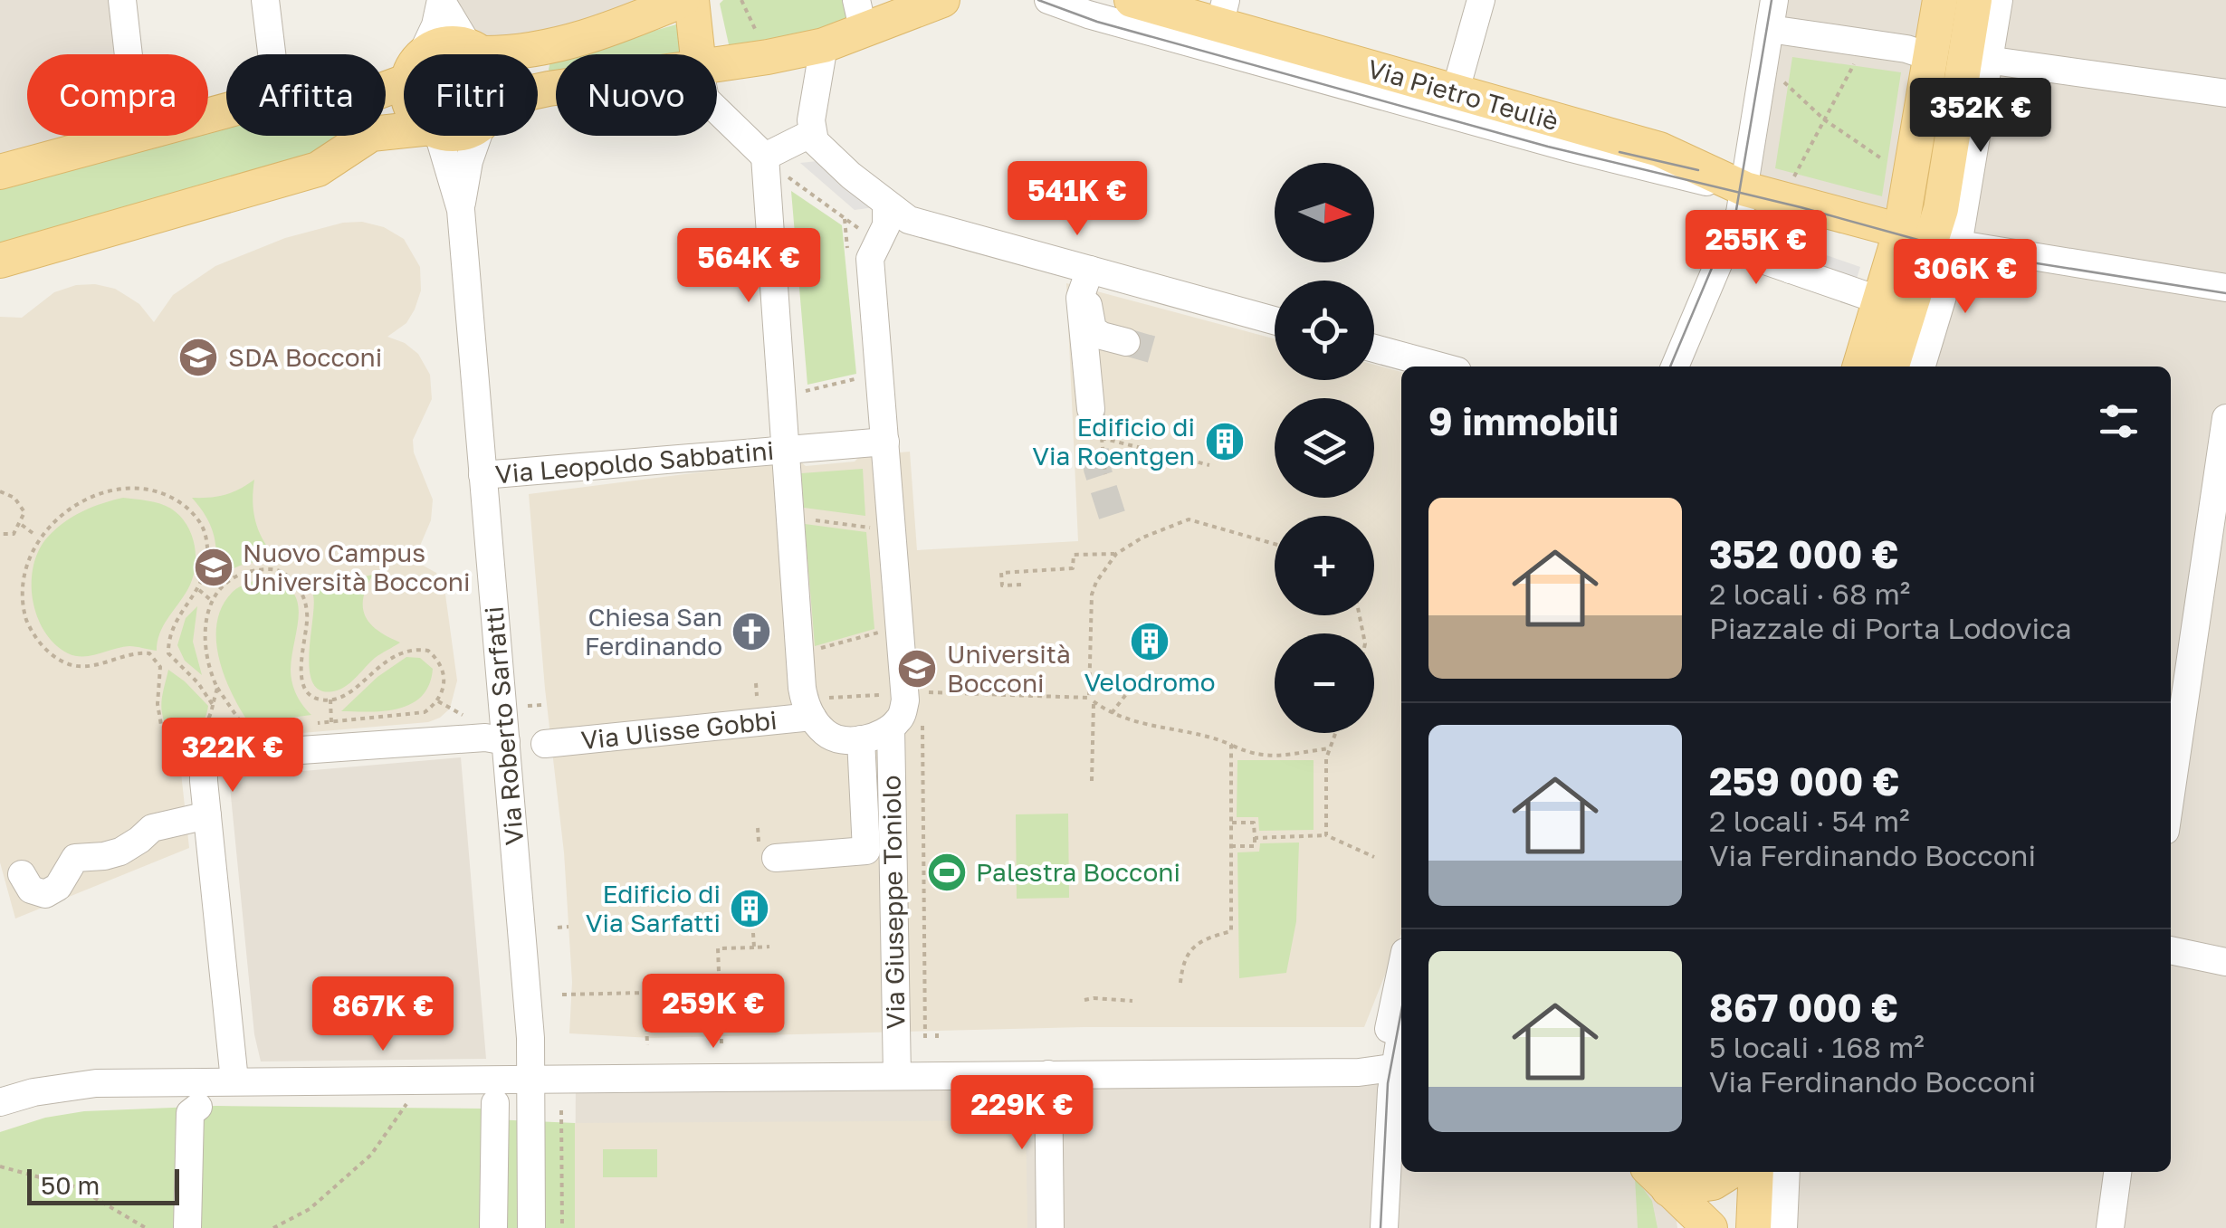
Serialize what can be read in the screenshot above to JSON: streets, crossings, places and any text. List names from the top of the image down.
{
  "streets": {
    "main road": ["Via Pietro Teuliè"],
    "street": [
      "Via Leopoldo Sabbatini",
      "Via Roberto Sarfatti",
      "Via Ulisse Gobbi",
      "Via Giuseppe Toniolo"
    ]
  },
  "crossings": [
    ["Via Leopoldo Sabbatini", "Via Roberto Sarfatti"]
  ],
  "places": {
    "school or university": ["SDA Bocconi", "Nuovo Campus Università Bocconi", "Università Bocconi"],
    "building": ["Edificio di Via Roentgen", "Velodromo", "Edificio di Via Sarfatti"],
    "church": ["Chiesa San Ferdinando"],
    "sports": ["Palestra Bocconi"]
  },
  "scale_bar": "50 m",
  "north": "right",
  "page": {
    "chip": [
      "Compra",
      "Affitta",
      "Filtri",
      "Nuovo"
    ],
    "price": [
      "352K €",
      "541K €",
      "255K €",
      "564K €",
      "306K €",
      "322K €",
      "259K €",
      "867K €",
      "229K €"
    ],
    "map_buttons": ["+", "−"],
    "heading": "9 immobili",
    "list": [
      {
        "name": "352 000 €",
        "note": "2 locali · 68 m² · Piazzale di Porta Lodovica"
      },
      {
        "name": "259 000 €",
        "note": "2 locali · 54 m² · Via Ferdinando Bocconi"
      },
      {
        "name": "867 000 €",
        "note": "5 locali · 168 m² · Via Ferdinando Bocconi"
      }
    ],
    "scale": "50 m"
  }
}
